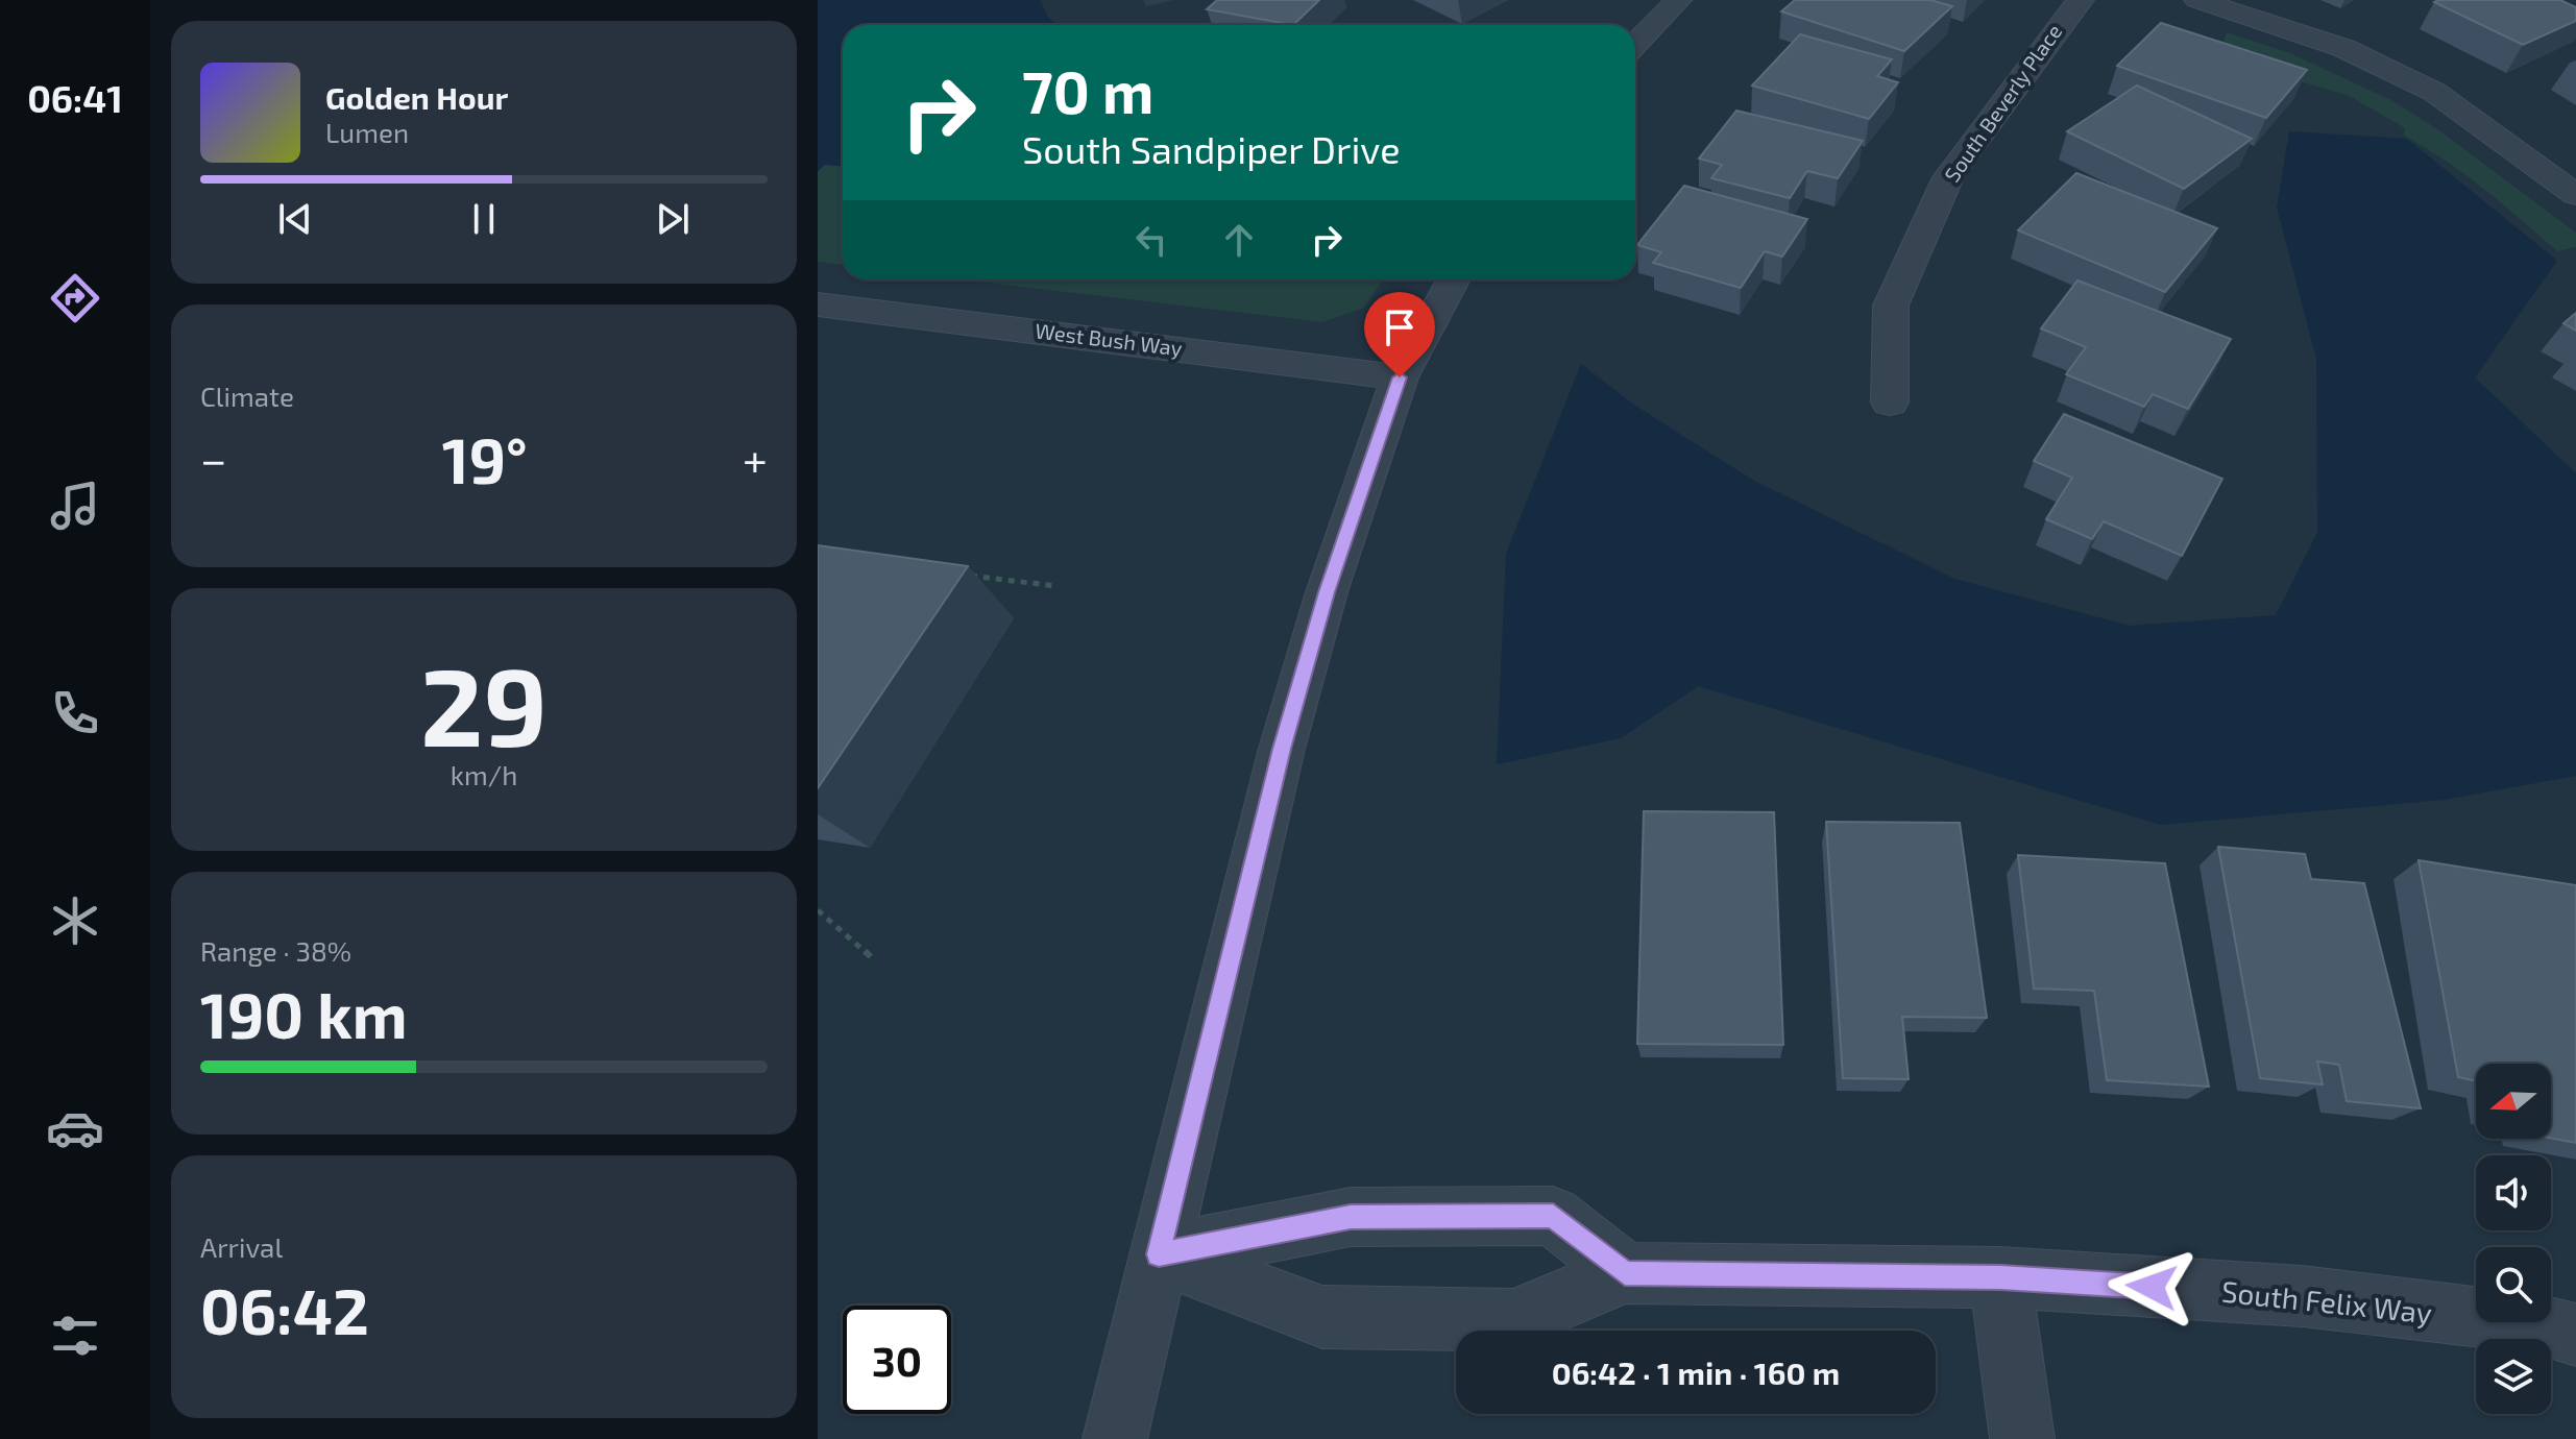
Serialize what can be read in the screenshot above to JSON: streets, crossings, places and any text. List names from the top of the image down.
{
  "streets": {
    "street": ["South Beverly Place", "West Bush Way", "South Felix Way"]
  },
  "north": "left",
  "page": {
    "tabs": "06:41",
    "turn": ["70 m", "South Sandpiper Drive"],
    "song": ["Golden Hour", "Lumen"],
    "tile": [
      "Climate",
      ["29", "km/h"],
      ["Range · 38%", "190 km"],
      ["Arrival", "06:42"]
    ],
    "heat": ["−", "19°", "+"],
    "limit": "30",
    "trip": "06:42 · 1 min · 160 m"
  }
}
